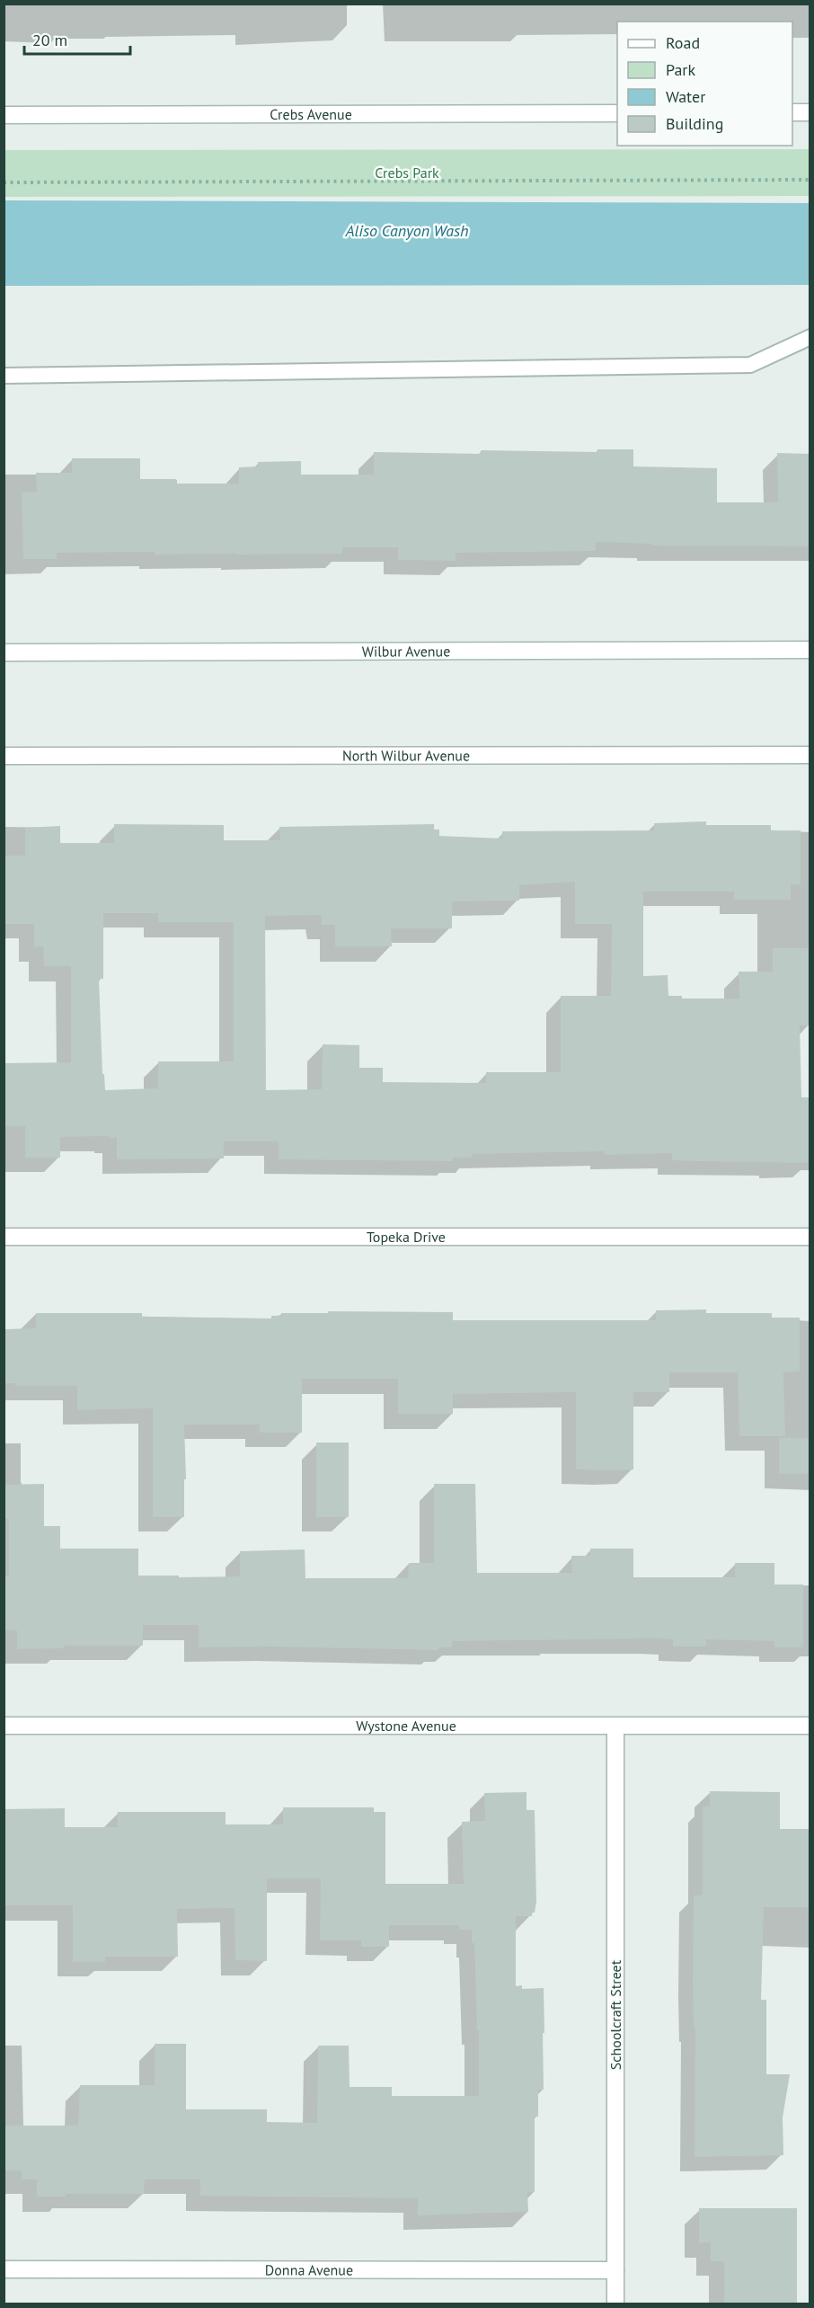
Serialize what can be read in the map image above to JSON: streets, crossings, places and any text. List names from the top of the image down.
{
  "streets": {
    "street": [
      "Crebs Avenue",
      "Wilbur Avenue",
      "North Wilbur Avenue",
      "Topeka Drive",
      "Wystone Avenue",
      "Schoolcraft Street",
      "Donna Avenue"
    ]
  },
  "crossings": [
    ["Wystone Avenue", "Schoolcraft Street"],
    ["Schoolcraft Street", "Donna Avenue"]
  ],
  "water": ["Aliso Canyon Wash"],
  "parks": ["Crebs Park"],
  "legend": [
    "Road",
    "Park",
    "Water",
    "Building"
  ],
  "scale_bar": "20 m"
}
